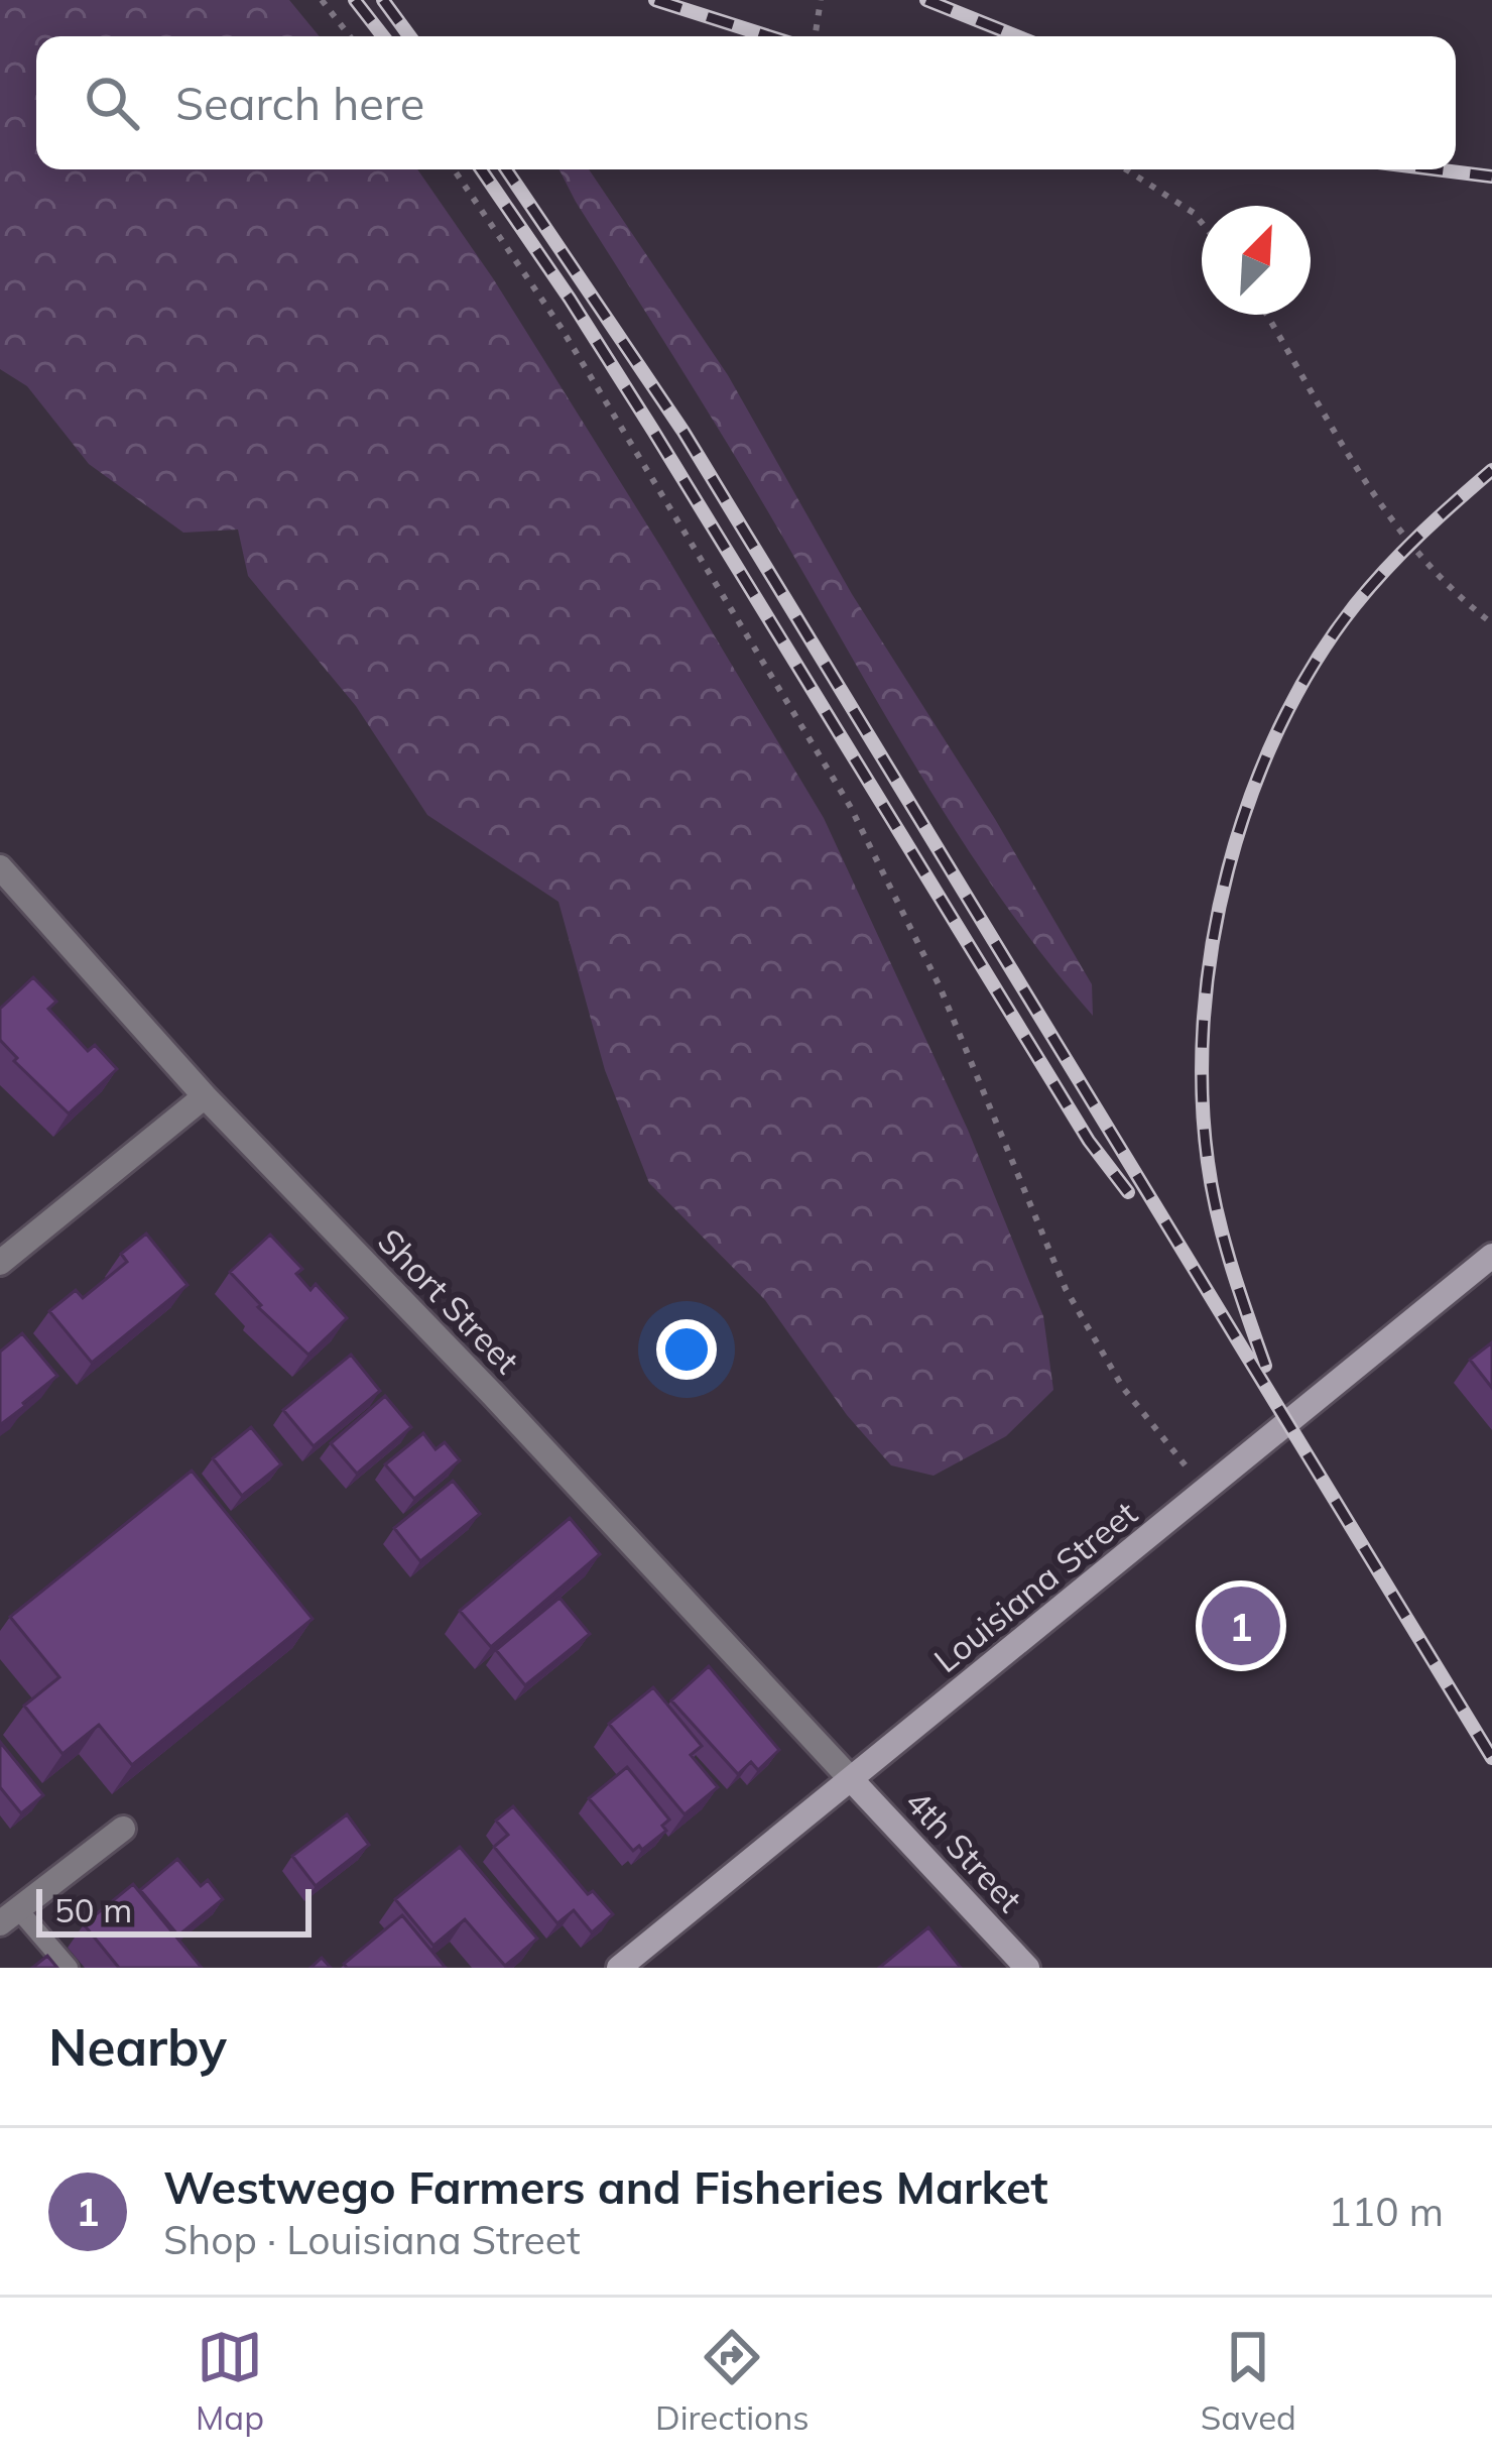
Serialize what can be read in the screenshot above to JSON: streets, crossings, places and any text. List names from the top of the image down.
{
  "streets": {
    "main road": ["Louisiana Street", "4th Street"],
    "street": ["Short Street"]
  },
  "crossings": [
    ["Short Street", "Louisiana Street"],
    ["Short Street", "4th Street"],
    ["Louisiana Street", "4th Street"]
  ],
  "scale_bar": "50 m",
  "north": "top right",
  "page": {
    "search": "Search here",
    "pins": "1",
    "scale": "50 m",
    "heading": "Nearby",
    "list": [
      {
        "mark": "1",
        "name": "Westwego Farmers and Fisheries Market",
        "note": "Shop · Louisiana Street",
        "value": "110 m"
      }
    ],
    "nav": ["Map", "Directions", "Saved"]
  }
}
